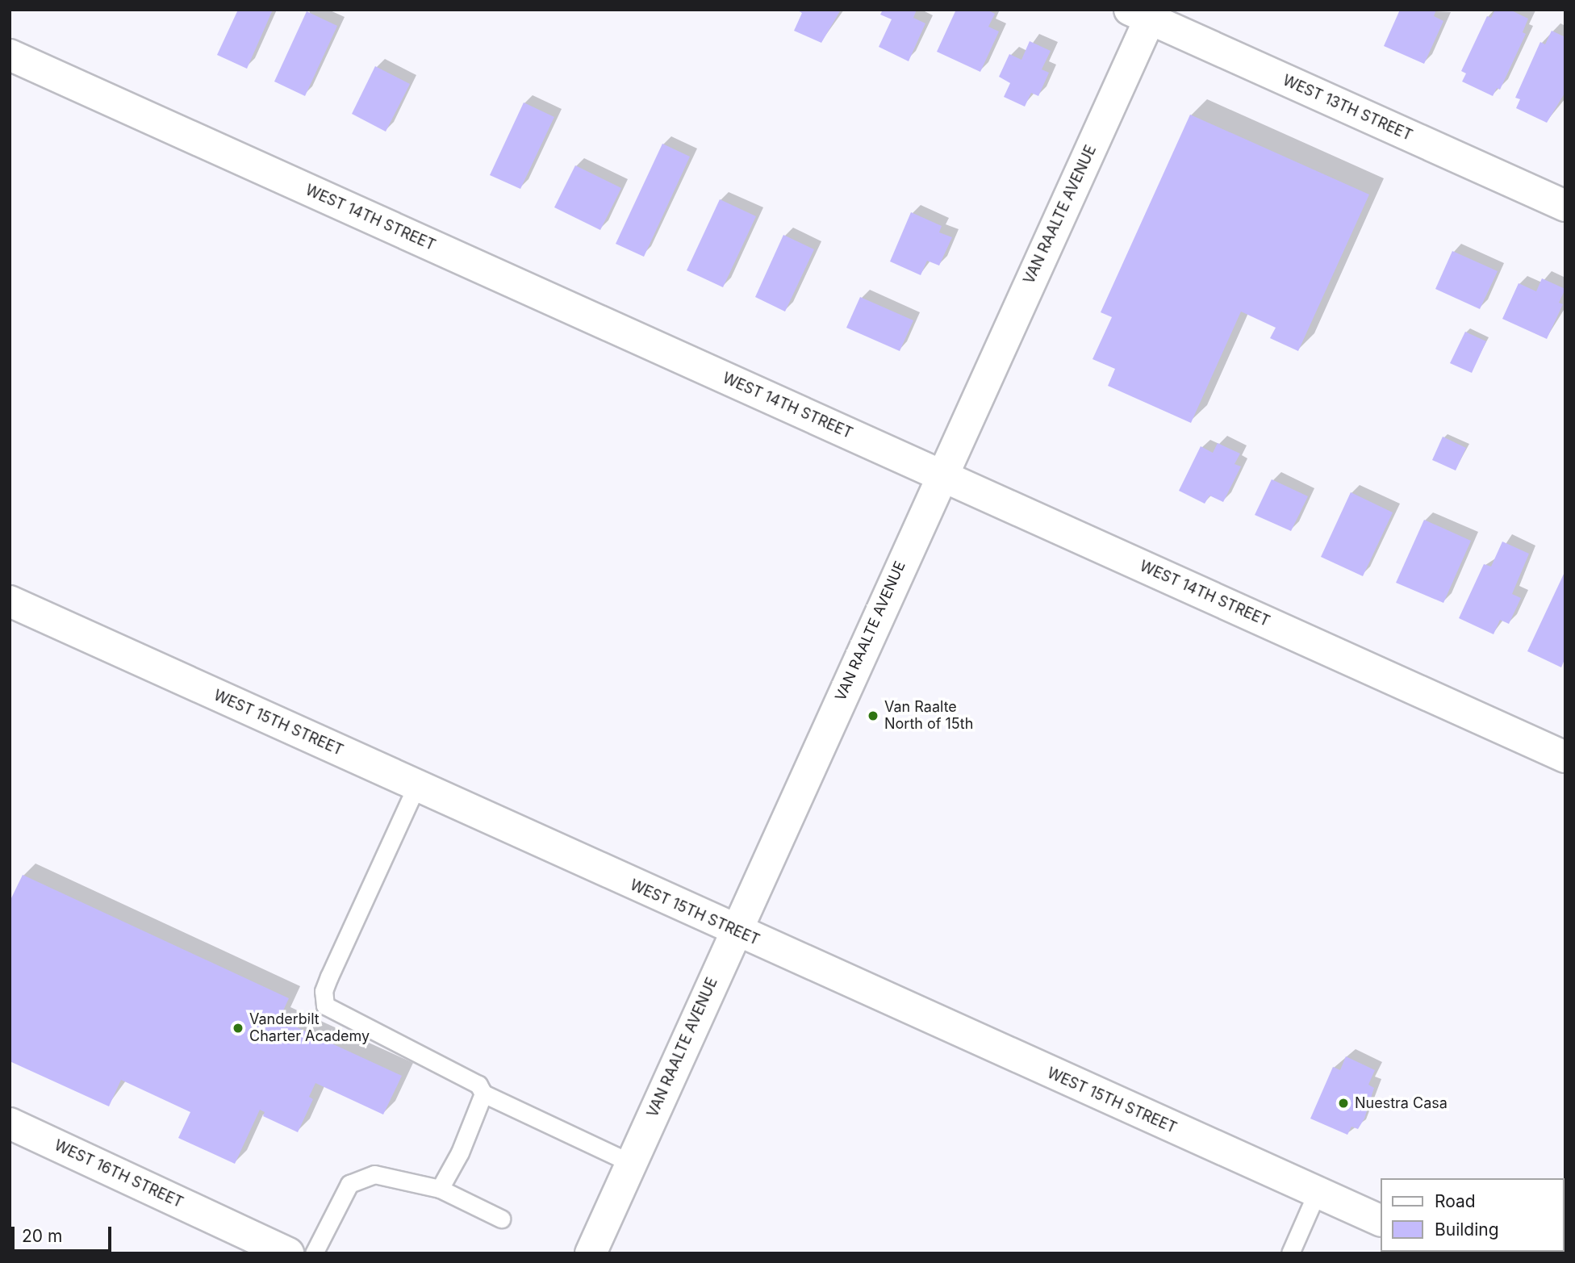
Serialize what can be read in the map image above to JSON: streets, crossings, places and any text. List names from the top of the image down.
{
  "streets": {
    "street": [
      "WEST 13TH STREET",
      "VAN RAALTE AVENUE",
      "WEST 14TH STREET",
      "WEST 15TH STREET",
      "WEST 16TH STREET"
    ]
  },
  "crossings": [
    ["WEST 13TH STREET", "VAN RAALTE AVENUE"],
    ["VAN RAALTE AVENUE", "WEST 14TH STREET"],
    ["VAN RAALTE AVENUE", "WEST 15TH STREET"]
  ],
  "places": ["Van Raalte North of 15th", "Vanderbilt Charter Academy", "Nuestra Casa"],
  "legend": ["Road", "Building"],
  "scale_bar": "20 m"
}
